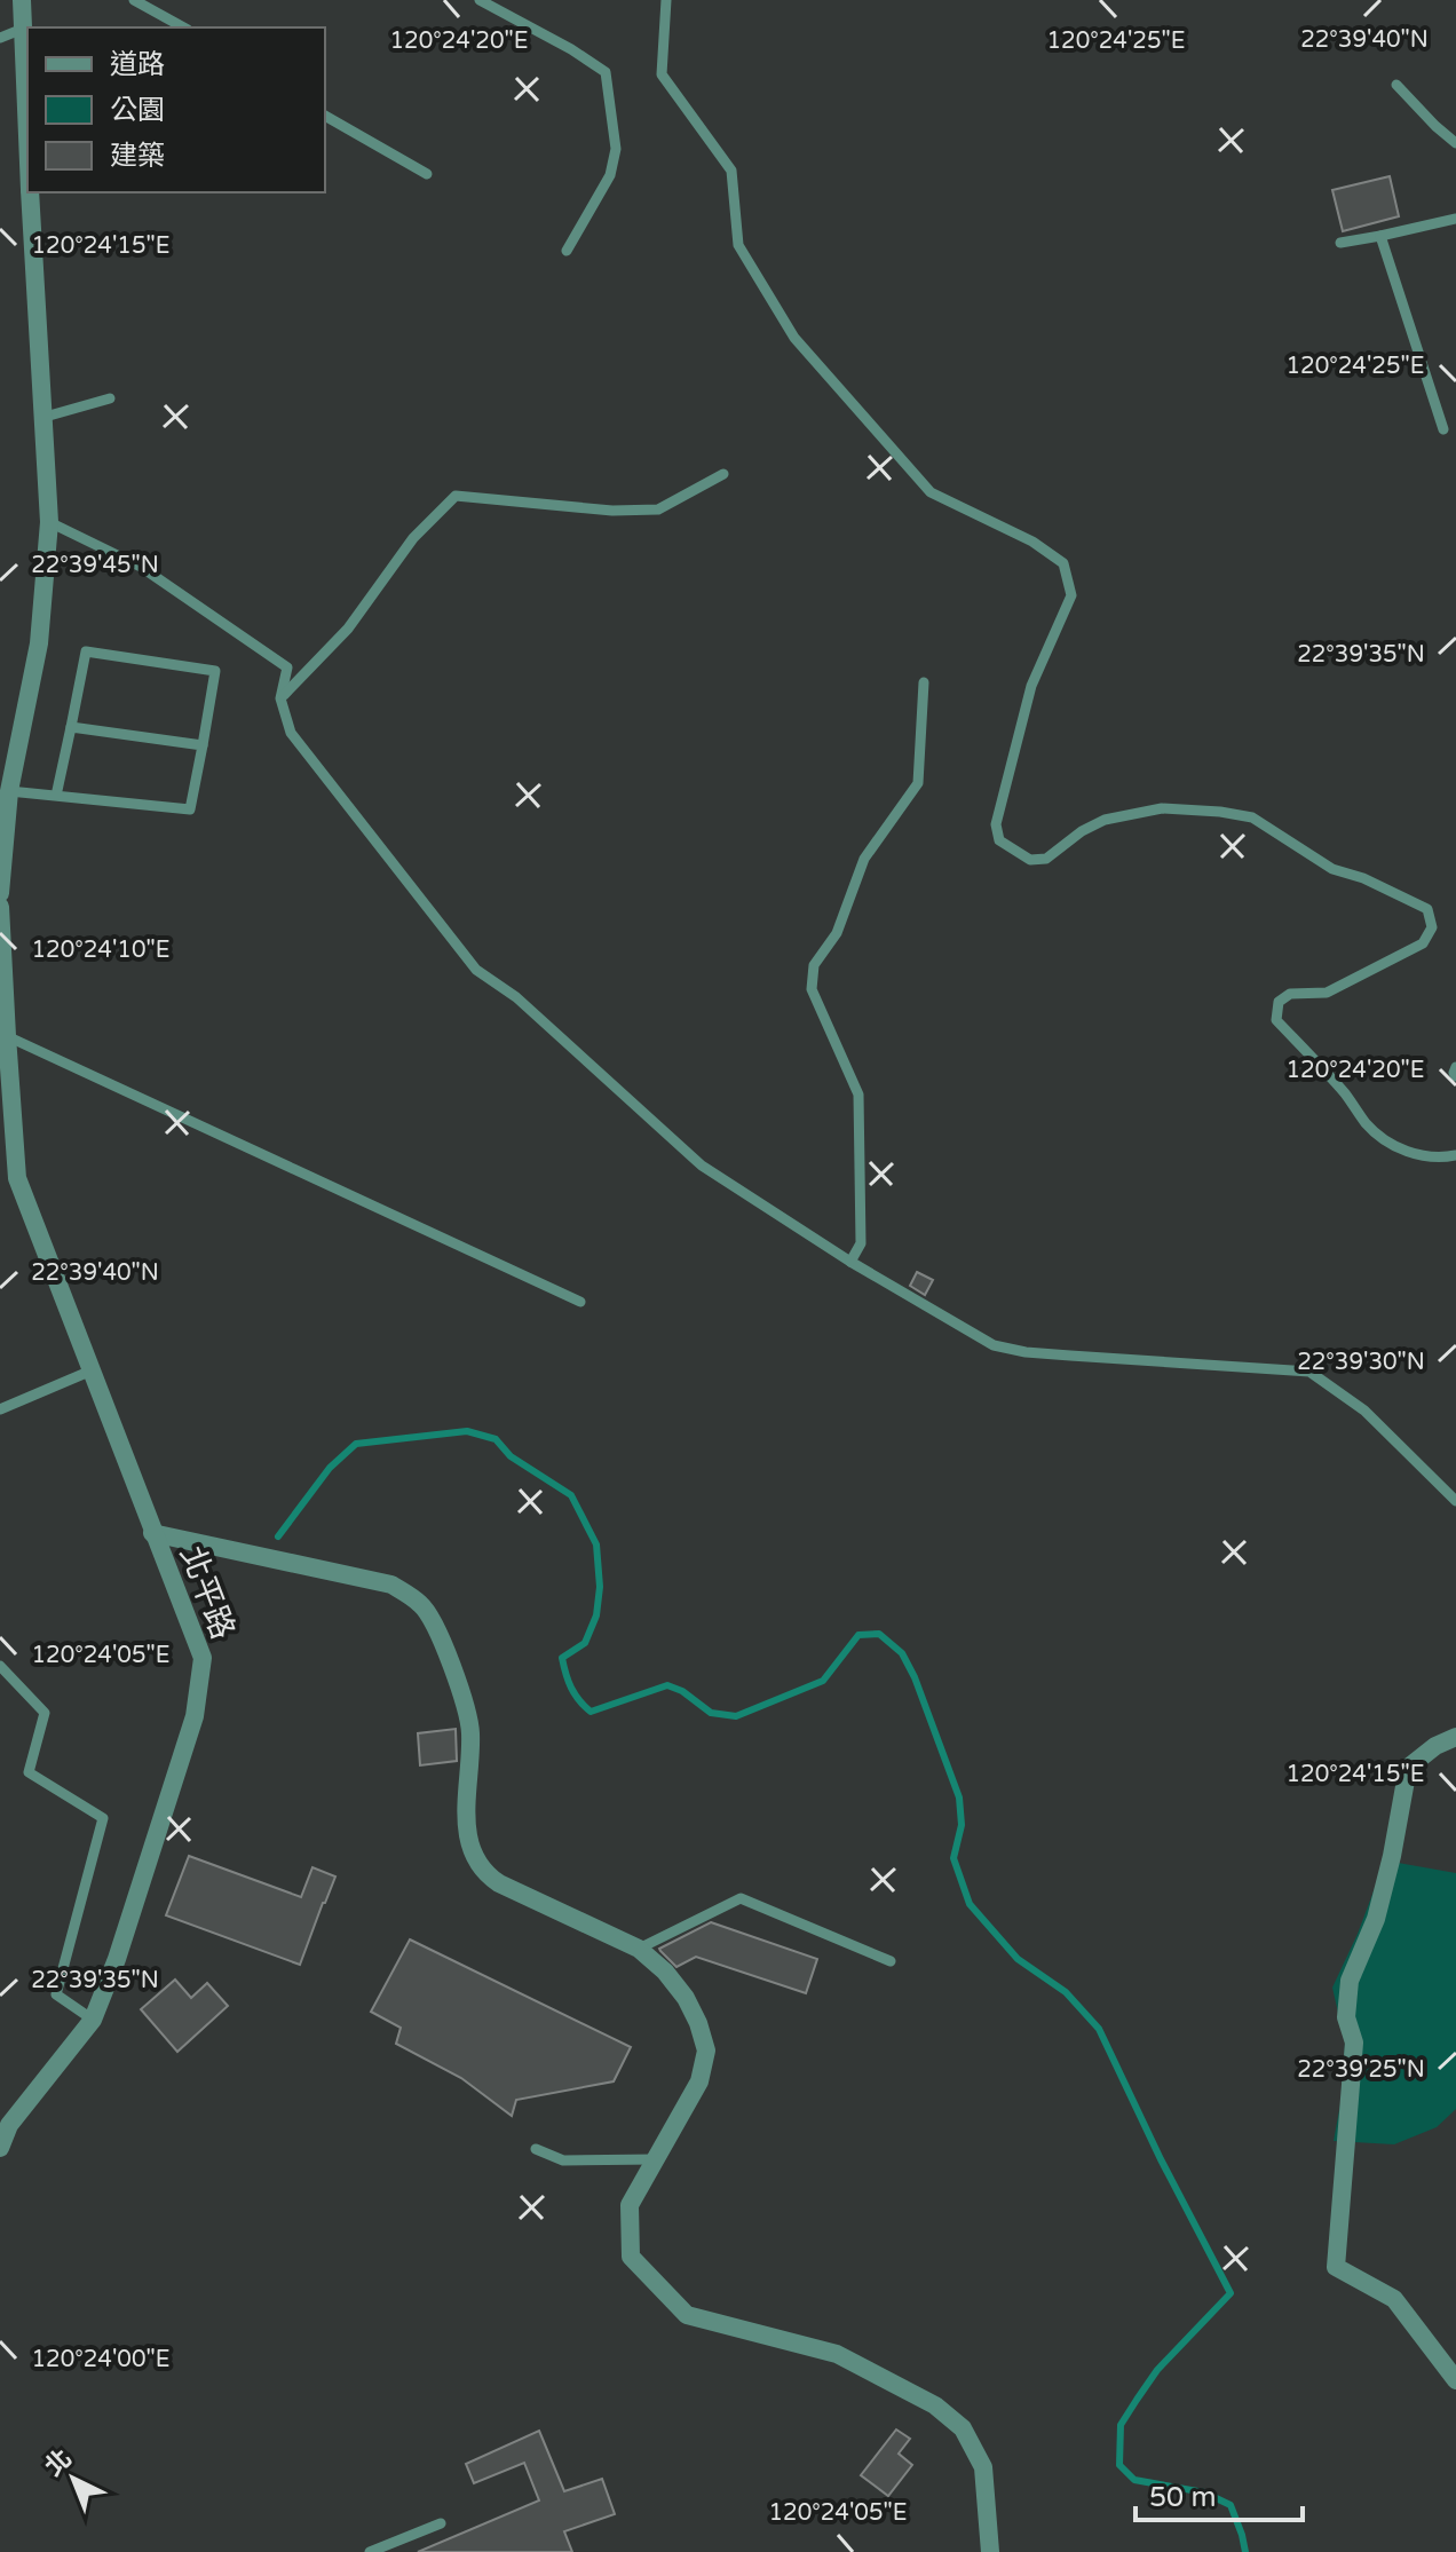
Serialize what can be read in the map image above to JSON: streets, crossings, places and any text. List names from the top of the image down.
{
  "streets": {
    "street": ["北平路"]
  },
  "legend": ["道路", "公園", "建築"],
  "scale_bar": "50 m",
  "north": "top left",
  "coordinates": [
    "22°39'40\"N",
    "120°24'20\"E",
    "120°24'25\"E",
    "120°24'15\"E",
    "22°39'45\"N",
    "22°39'35\"N",
    "120°24'10\"E",
    "22°39'30\"N",
    "120°24'05\"E",
    "22°39'25\"N",
    "120°24'00\"E"
  ]
}
